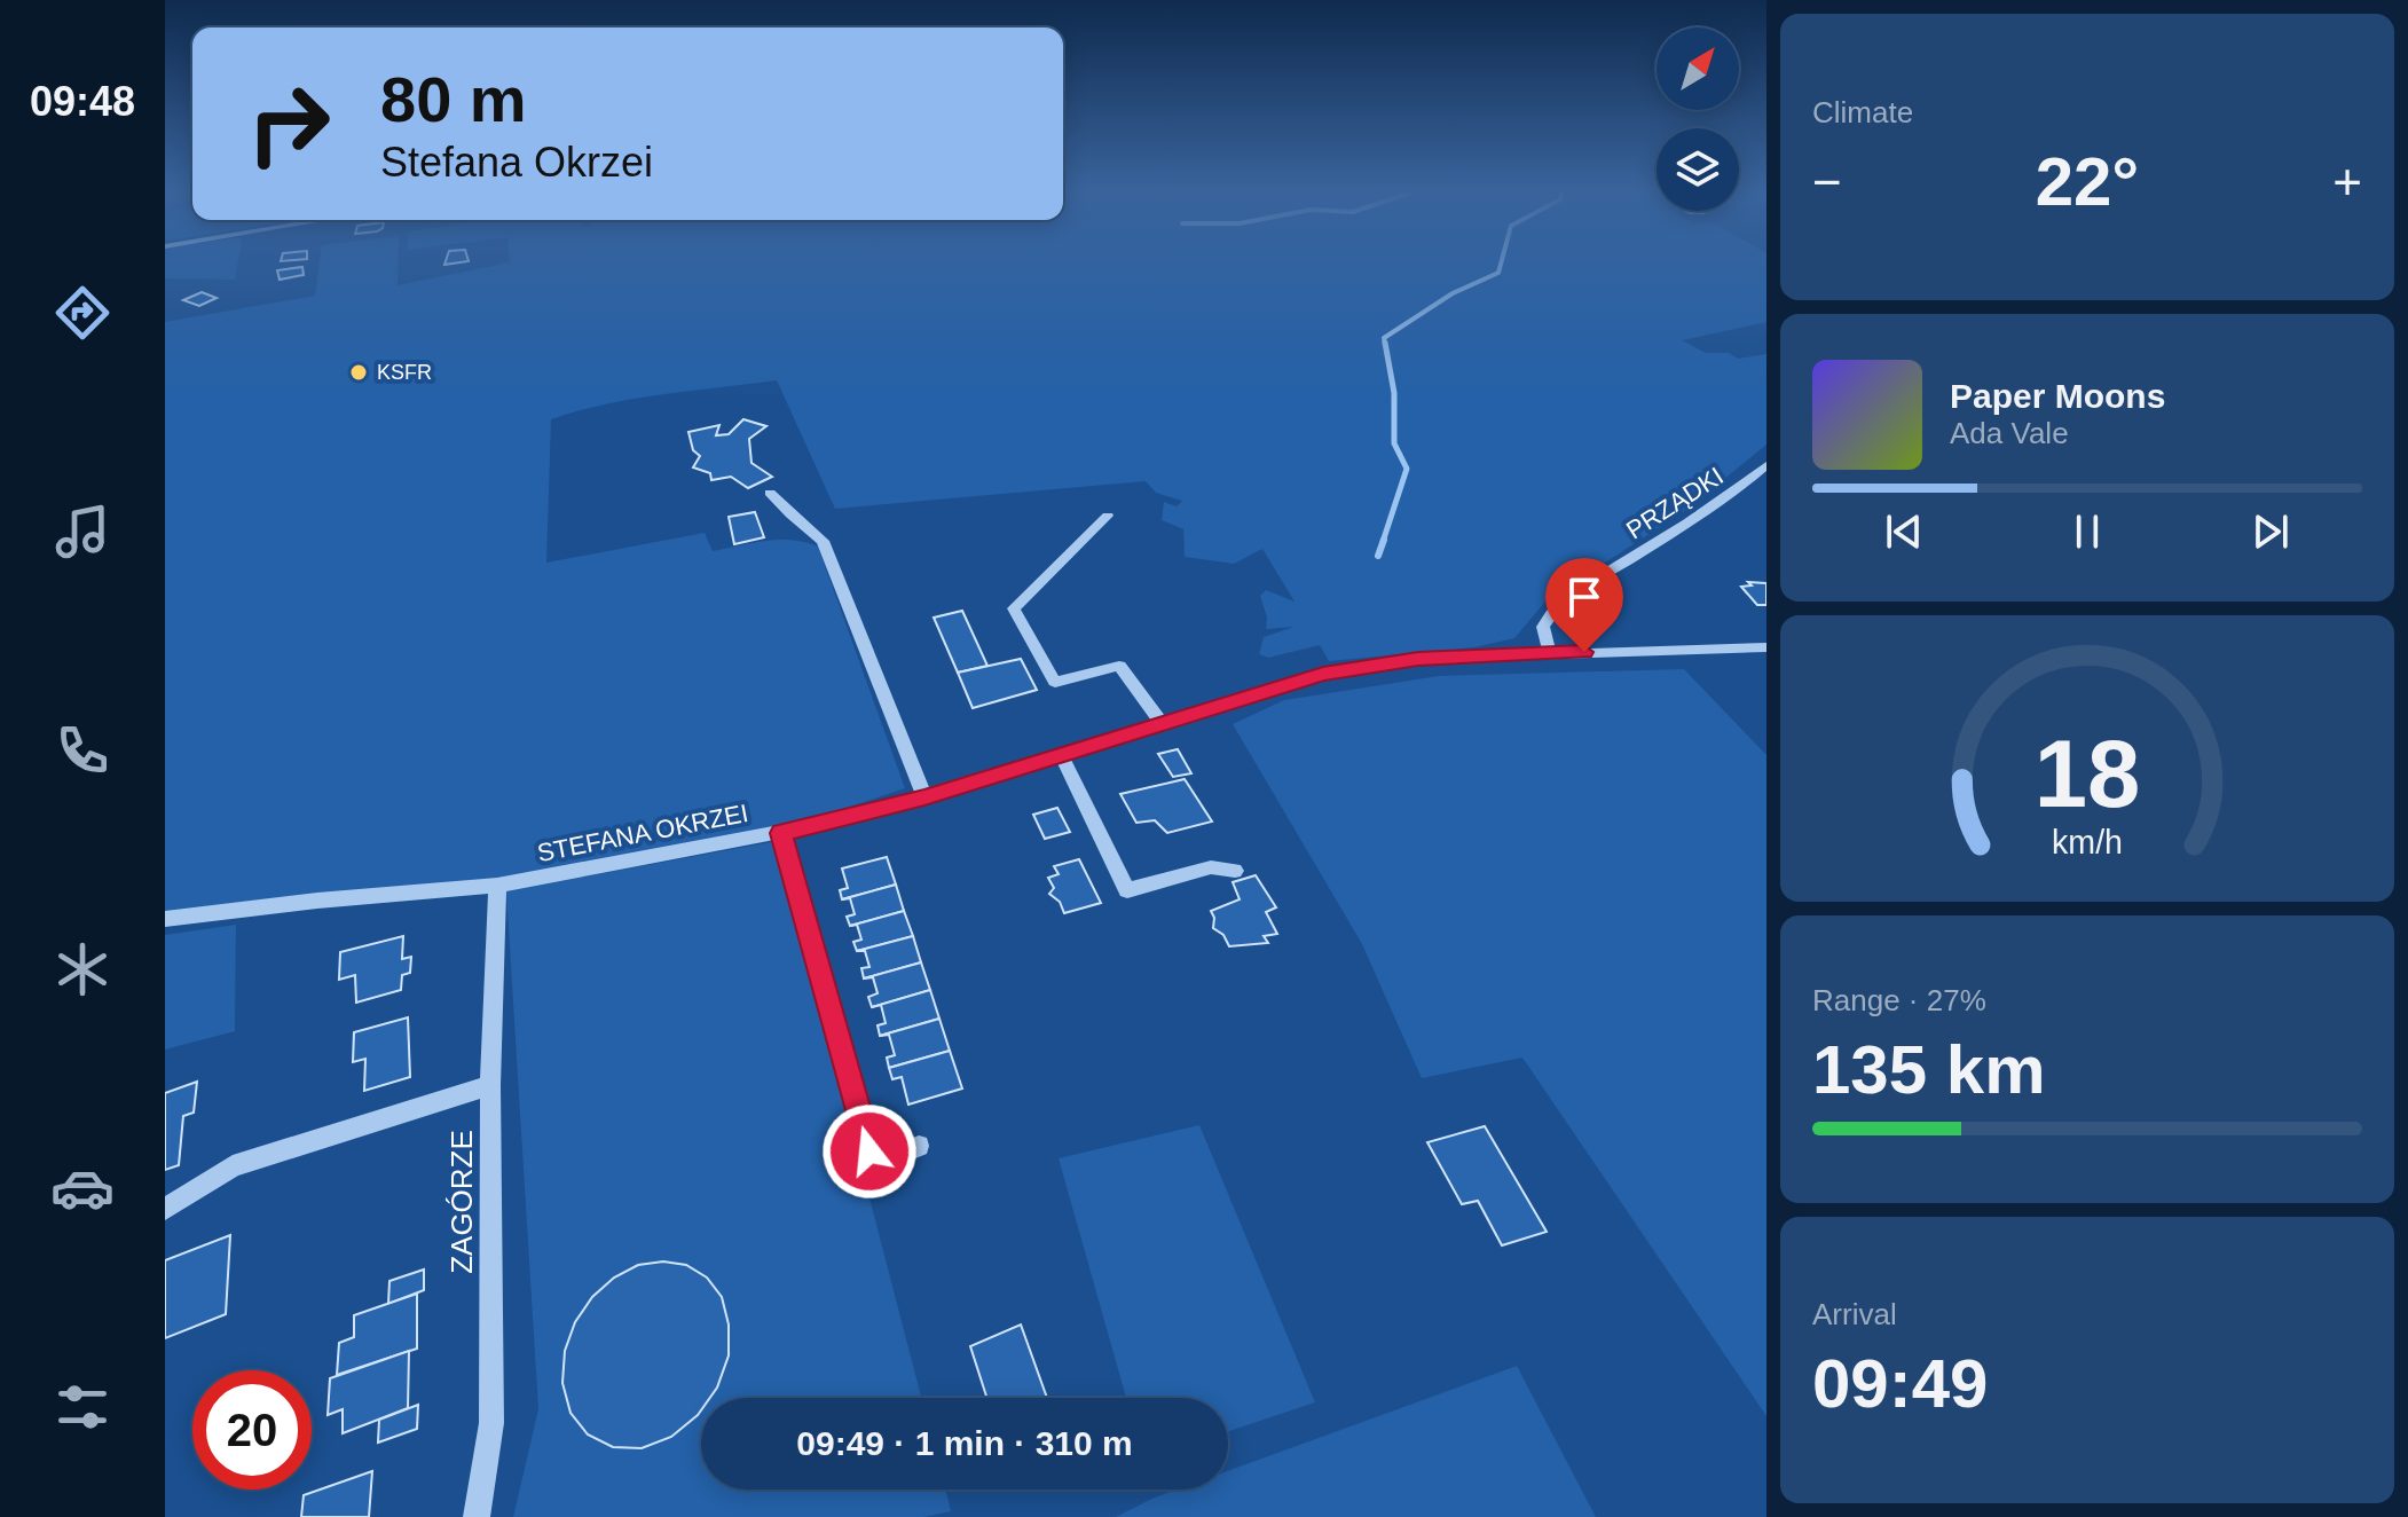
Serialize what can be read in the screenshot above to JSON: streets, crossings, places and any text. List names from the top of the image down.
{
  "streets": {
    "street": ["PRZĄDKI", "STEFANA OKRZEI", "ZAGÓRZE"]
  },
  "crossings": [
    ["PRZĄDKI", "STEFANA OKRZEI"],
    ["STEFANA OKRZEI", "ZAGÓRZE"]
  ],
  "places": ["KSFR"],
  "north": "top right",
  "page": {
    "tabs": "09:48",
    "tile": [
      "Climate",
      ["Range · 27%", "135 km"],
      ["Arrival", "09:49"]
    ],
    "turn": ["80 m", "Stefana Okrzei"],
    "heat": ["−", "22°", "+"],
    "song": ["Paper Moons", "Ada Vale"],
    "limit": "20",
    "trip": "09:49 · 1 min · 310 m",
    "gauge": ["18", "km/h"]
  }
}
